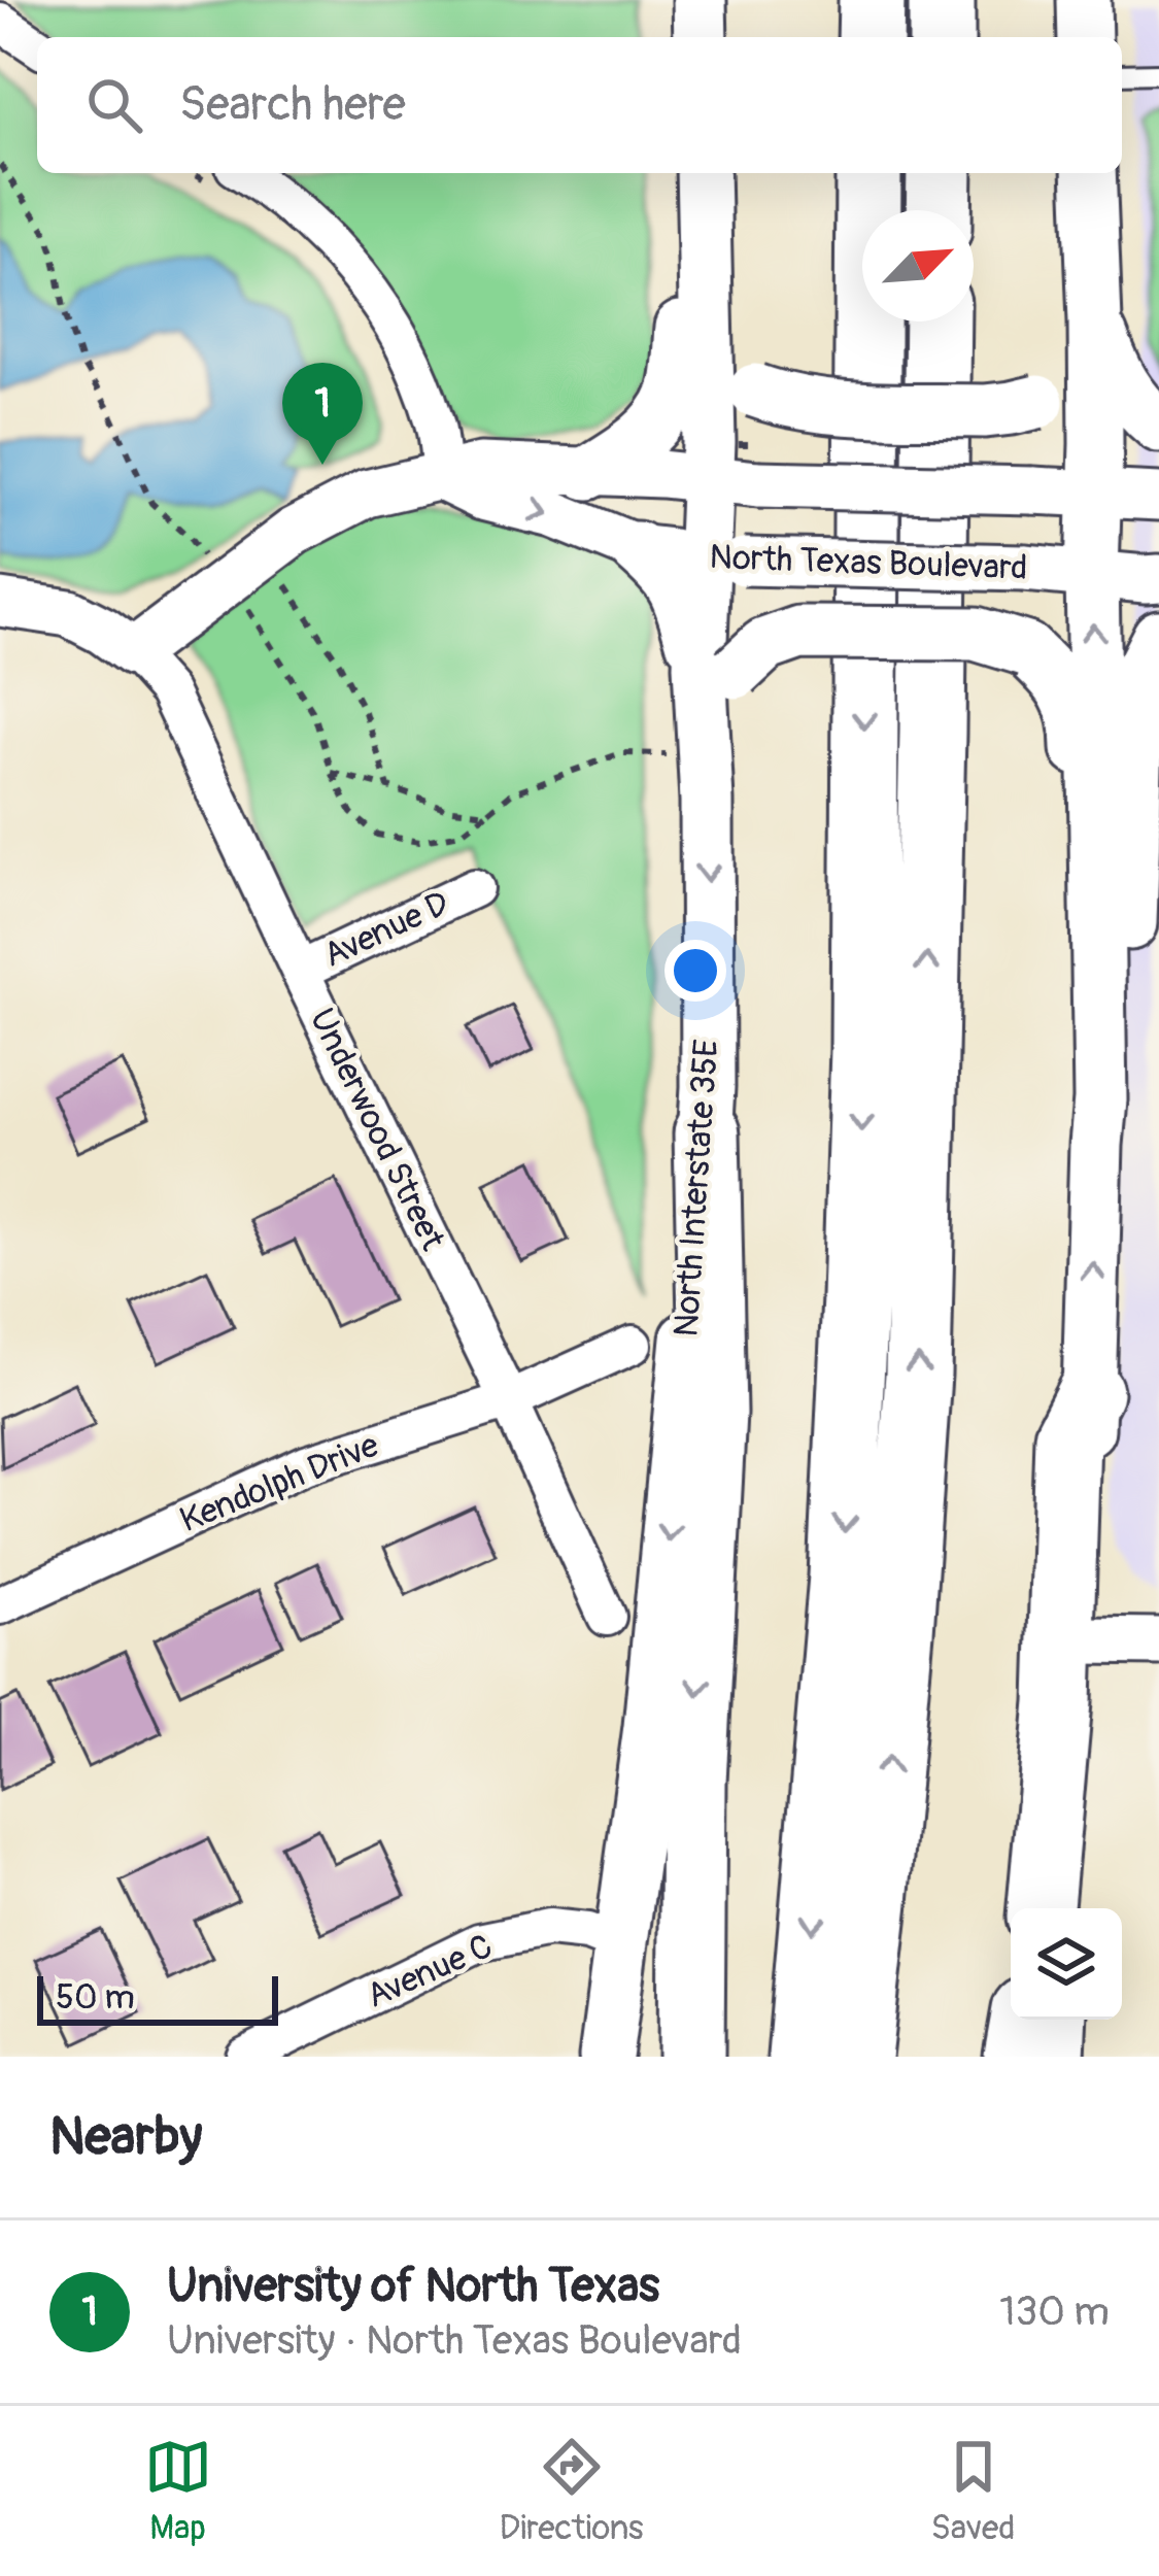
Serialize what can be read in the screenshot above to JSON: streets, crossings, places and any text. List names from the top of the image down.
{
  "streets": {
    "main road": ["North Interstate 35E"],
    "street": [
      "North Texas Boulevard",
      "Avenue D",
      "Underwood Street",
      "Kendolph Drive",
      "Avenue C"
    ]
  },
  "crossings": [
    ["Avenue D", "Underwood Street"],
    ["Underwood Street", "Kendolph Drive"],
    ["North Interstate 35E", "Avenue C"]
  ],
  "scale_bar": "50 m",
  "north": "top right",
  "page": {
    "search": "Search here",
    "pins": "1",
    "scale": "50 m",
    "heading": "Nearby",
    "list": [
      {
        "mark": "1",
        "name": "University of North Texas",
        "note": "University · North Texas Boulevard",
        "value": "130 m"
      }
    ],
    "nav": ["Map", "Directions", "Saved"]
  }
}
